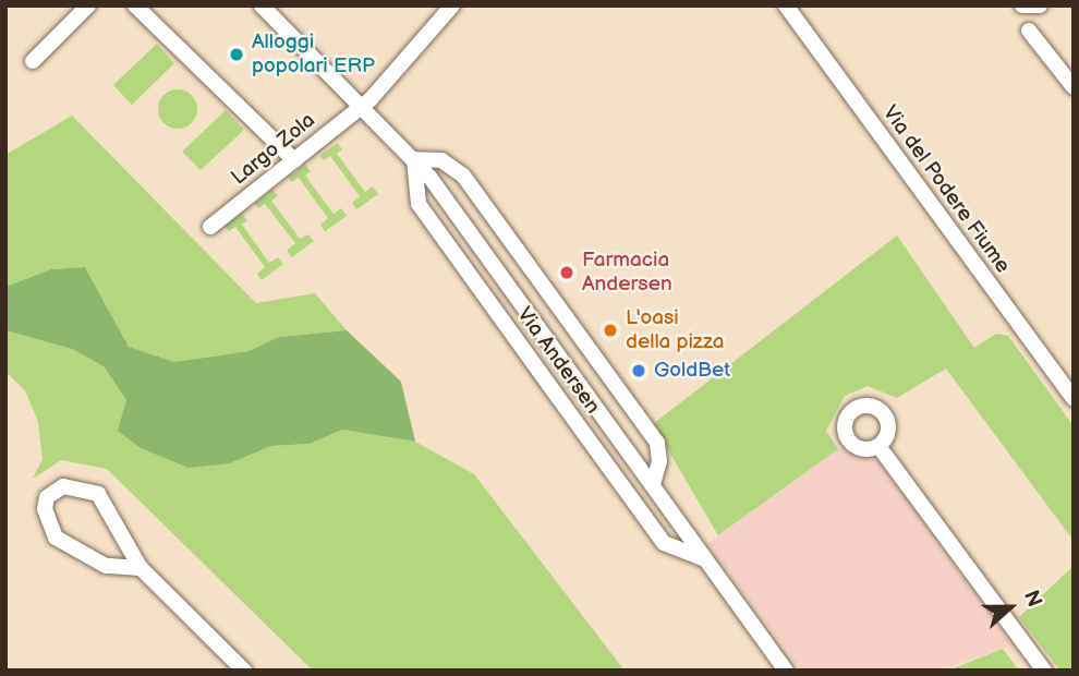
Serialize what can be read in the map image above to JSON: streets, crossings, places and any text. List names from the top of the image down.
{
  "streets": {
    "street": ["Largo Zola", "Via del Podere Fiume", "Via Andersen"]
  },
  "crossings": [
    ["Largo Zola", "Via Andersen"]
  ],
  "places": [
    "Alloggi popolari ERP",
    "Farmacia Andersen",
    "L'oasi della pizza",
    "GoldBet"
  ],
  "north": "right"
}
